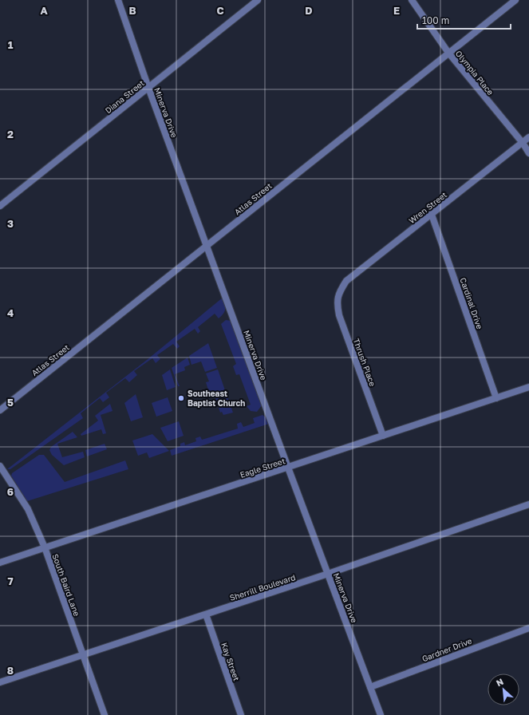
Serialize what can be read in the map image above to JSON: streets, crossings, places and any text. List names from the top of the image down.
{
  "streets": {
    "street": [
      "Olympia Place",
      "Diana Street",
      "Minerva Drive",
      "Atlas Street",
      "Wren Street",
      "Cardinal Drive",
      "Thrush Place",
      "Eagle Street",
      "South Baird Lane",
      "Sherrill Boulevard",
      "Gardner Drive",
      "Kay Street"
    ]
  },
  "crossings": [
    ["Olympia Place", "Atlas Street"],
    ["Olympia Place", "Wren Street"],
    ["Diana Street", "Minerva Drive"],
    ["Minerva Drive", "Atlas Street"],
    ["Minerva Drive", "Eagle Street"],
    ["Minerva Drive", "Sherrill Boulevard"],
    ["Minerva Drive", "Gardner Drive"],
    ["Wren Street", "Cardinal Drive"],
    ["Wren Street", "Thrush Place"],
    ["Cardinal Drive", "Eagle Street"],
    ["Thrush Place", "Eagle Street"],
    ["Eagle Street", "South Baird Lane"],
    ["South Baird Lane", "Sherrill Boulevard"],
    ["Sherrill Boulevard", "Kay Street"]
  ],
  "places": ["Southeast Baptist Church"],
  "scale_bar": "100 m",
  "north": "top left",
  "grid": {
    "columns": [
      "A",
      "B",
      "C",
      "D",
      "E"
    ],
    "rows": [
      "1",
      "2",
      "3",
      "4",
      "5",
      "6",
      "7",
      "8"
    ]
  }
}
